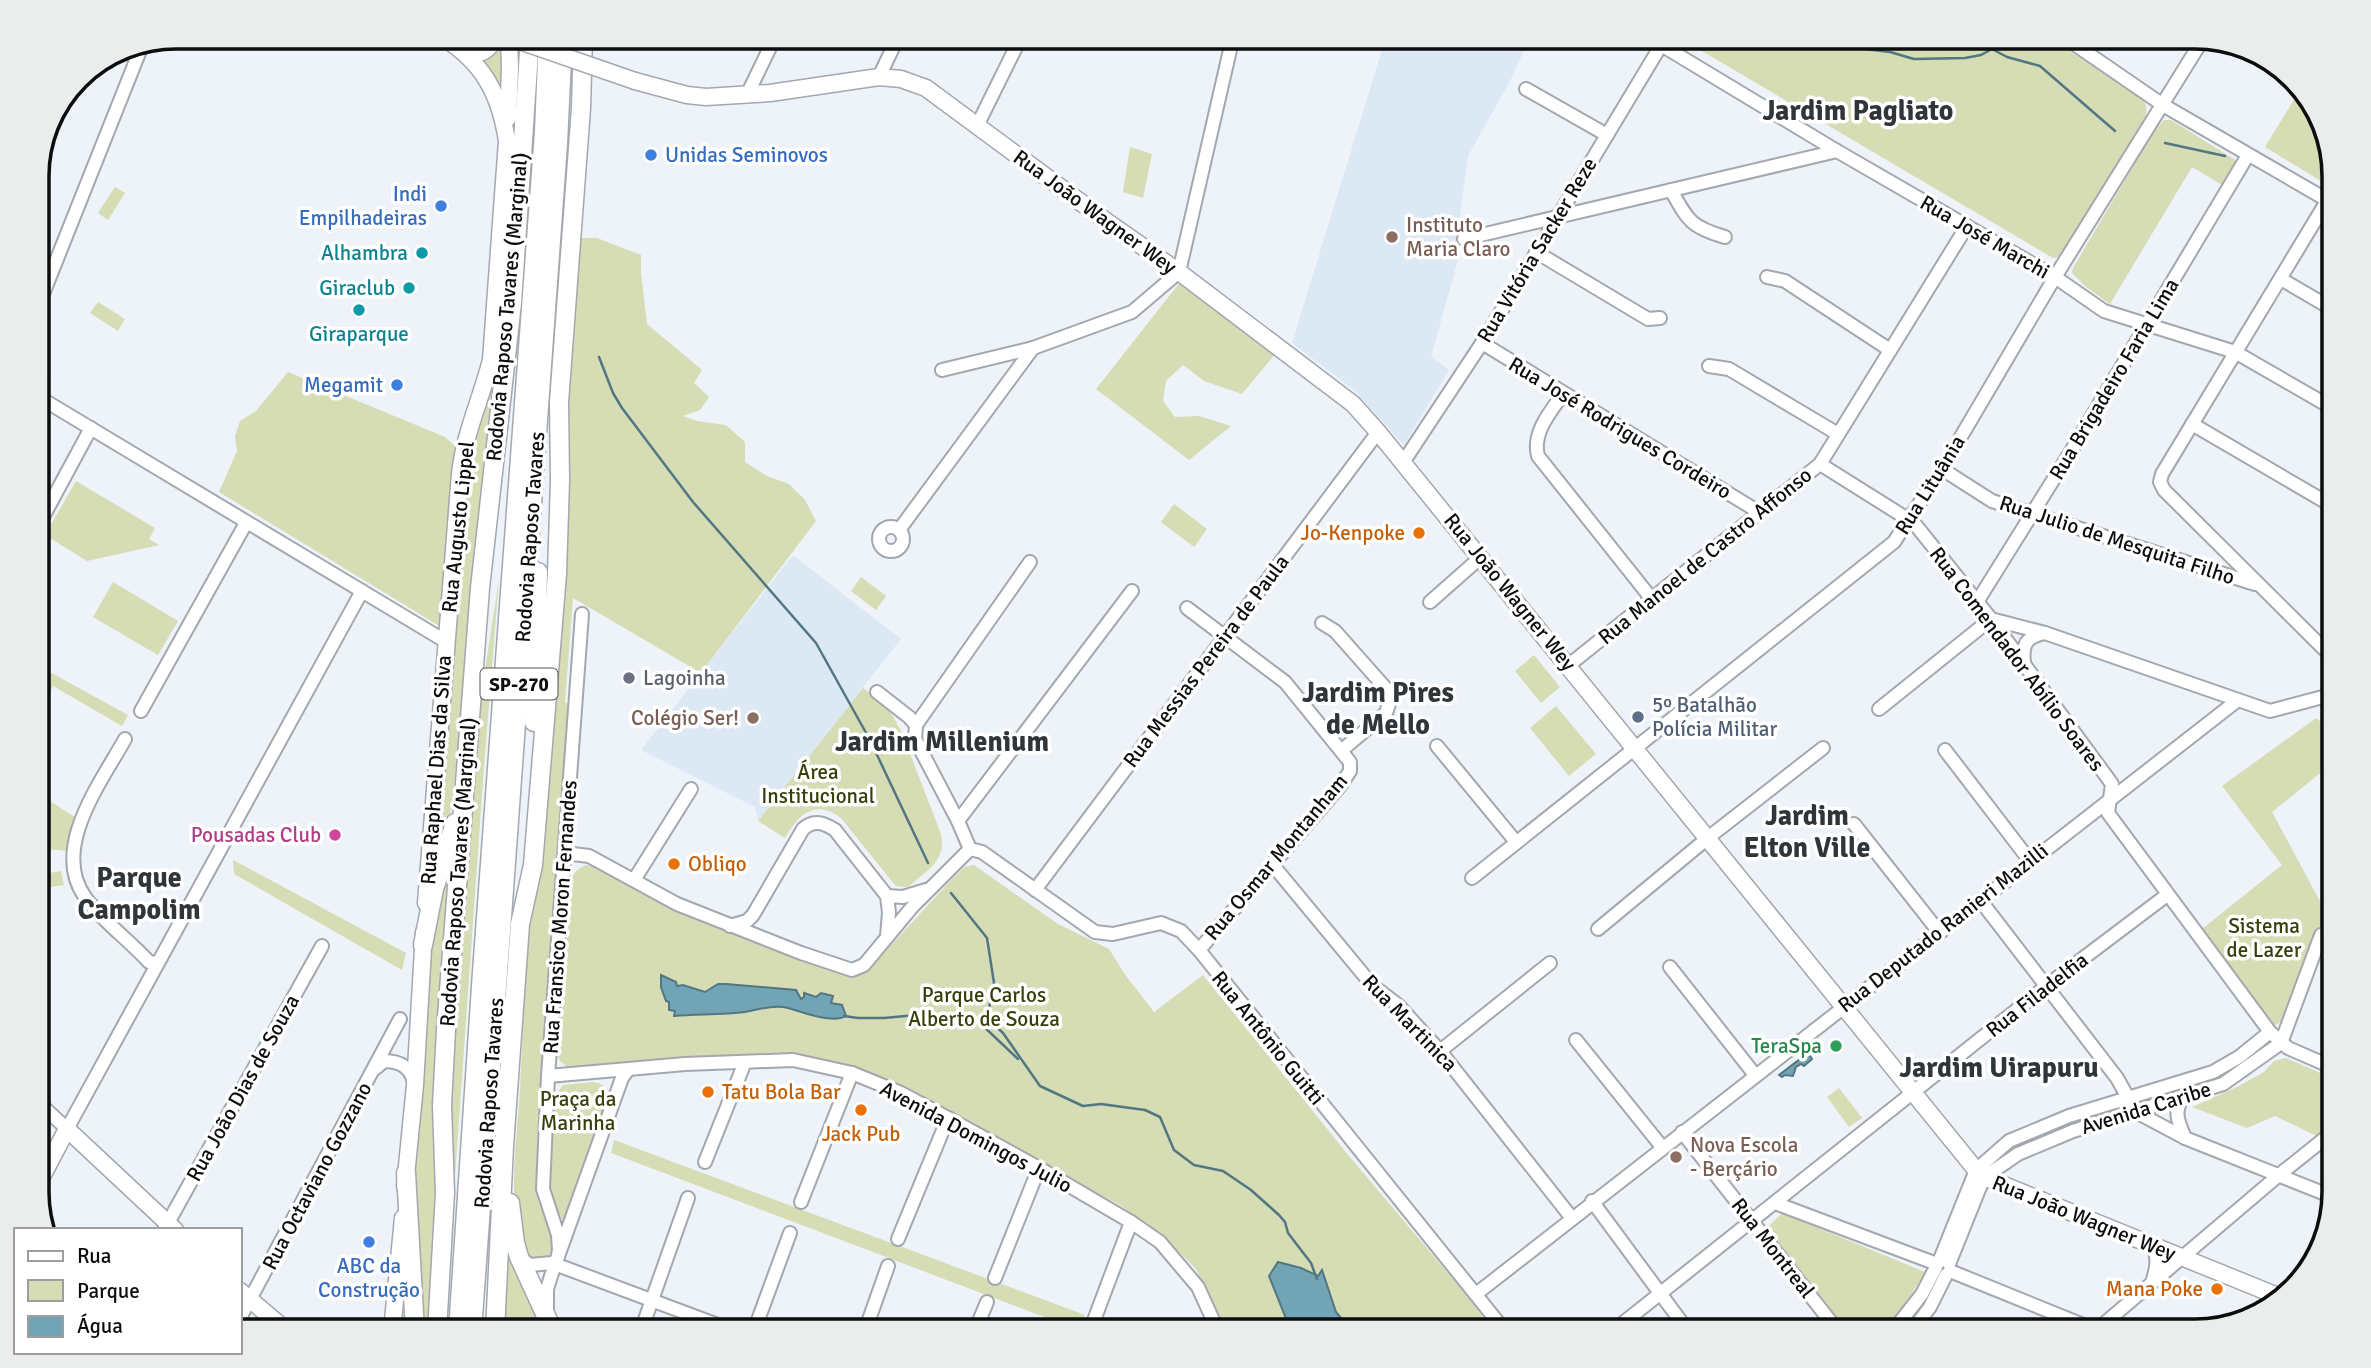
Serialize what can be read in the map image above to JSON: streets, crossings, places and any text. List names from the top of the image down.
{
  "streets": {
    "highway": ["Rodovia Raposo Tavares (Marginal)", "Rodovia Raposo Tavares", "SP-270"],
    "main road": ["Rua João Wagner Wey", "Rua Augusto Lippel", "Rua Raphael Dias da Silva"],
    "street": [
      "Rua José Marchi",
      "Rua Vitória Sacker Reze",
      "Rua Brigadeiro Faria Lima",
      "Rua José Rodrigues Cordeiro",
      "Rua Lituânia",
      "Rua Julio de Mesquita Filho",
      "Rua Manoel de Castro Affonso",
      "Rua Comendador Abílio Soares",
      "Rua Messias Pereira de Paula",
      "Rua Osmar Montanham",
      "Rua Fransico Moron Fernandes",
      "Rua Deputado Ranieri Mazilli",
      "Rua Filadelfia",
      "Rua Martinica",
      "Rua Antônio Guitti",
      "Rua João Dias de Souza",
      "Avenida Caribe",
      "Avenida Domingos Julio",
      "Rua Octaviano Gozzano",
      "Rua Montreal"
    ]
  },
  "crossings": [
    ["Rua João Wagner Wey", "Rua Vitória Sacker Reze"],
    ["Rua João Wagner Wey", "Rua Lituânia"],
    ["Rua João Wagner Wey", "Rua Manoel de Castro Affonso"],
    ["Rua João Wagner Wey", "Rua Messias Pereira de Paula"],
    ["Rua João Wagner Wey", "Rua Deputado Ranieri Mazilli"],
    ["Rua João Wagner Wey", "Rua Filadelfia"],
    ["Rua João Wagner Wey", "Avenida Caribe"],
    ["Rua José Marchi", "Rua Brigadeiro Faria Lima"],
    ["Rua José Marchi", "Rua Lituânia"],
    ["Rua José Marchi", "Rua Manoel de Castro Affonso"],
    ["Rua Vitória Sacker Reze", "Rua José Rodrigues Cordeiro"],
    ["Rua Brigadeiro Faria Lima", "Rua Julio de Mesquita Filho"],
    ["Rua Brigadeiro Faria Lima", "Rua Comendador Abílio Soares"],
    ["Rua José Rodrigues Cordeiro", "Rua Manoel de Castro Affonso"],
    ["Rua Lituânia", "Rua Julio de Mesquita Filho"],
    ["Rua Lituânia", "Rua Comendador Abílio Soares"],
    ["Rua Augusto Lippel", "Rua Raphael Dias da Silva"],
    ["Rua Manoel de Castro Affonso", "Rua Comendador Abílio Soares"],
    ["Rua Comendador Abílio Soares", "Rua Deputado Ranieri Mazilli"],
    ["Rua Comendador Abílio Soares", "Rua Filadelfia"],
    ["Rua Comendador Abílio Soares", "Avenida Caribe"],
    ["Rua Messias Pereira de Paula", "Rua Antônio Guitti"],
    ["Rua Raphael Dias da Silva", "Rua Octaviano Gozzano"],
    ["Rua Osmar Montanham", "Rua Martinica"],
    ["Rua Osmar Montanham", "Rua Antônio Guitti"],
    ["Rua Fransico Moron Fernandes", "Avenida Domingos Julio"],
    ["Rua Deputado Ranieri Mazilli", "Rua Martinica"],
    ["Rua Deputado Ranieri Mazilli", "Rua Antônio Guitti"],
    ["Rua Deputado Ranieri Mazilli", "Rua Montreal"],
    ["Rua Filadelfia", "Rua Montreal"]
  ],
  "districts": [
    "Jardim Pagliato",
    "Jardim Pires de Mello",
    "Jardim Millenium",
    "Jardim Elton Ville",
    "Parque Campolim",
    "Jardim Uirapuru"
  ],
  "parks": [
    "Área Institucional",
    "Sistema de Lazer",
    "Parque Carlos Alberto de Souza",
    "Praça da Marinha"
  ],
  "places": [
    "Unidas Seminovos",
    "Indi Empilhadeiras",
    "Instituto Maria Claro",
    "Alhambra",
    "Giraclub",
    "Giraparque",
    "Megamit",
    "Jo-Kenpoke",
    "Lagoinha",
    "5º Batalhão Polícia Militar",
    "Colégio Ser!",
    "Pousadas Club",
    "Obliqo",
    "TeraSpa",
    "Tatu Bola Bar",
    "Jack Pub",
    "Nova Escola - Berçário",
    "ABC da Construção",
    "Mana Poke"
  ],
  "legend": ["Rua", "Parque", "Água"]
}
